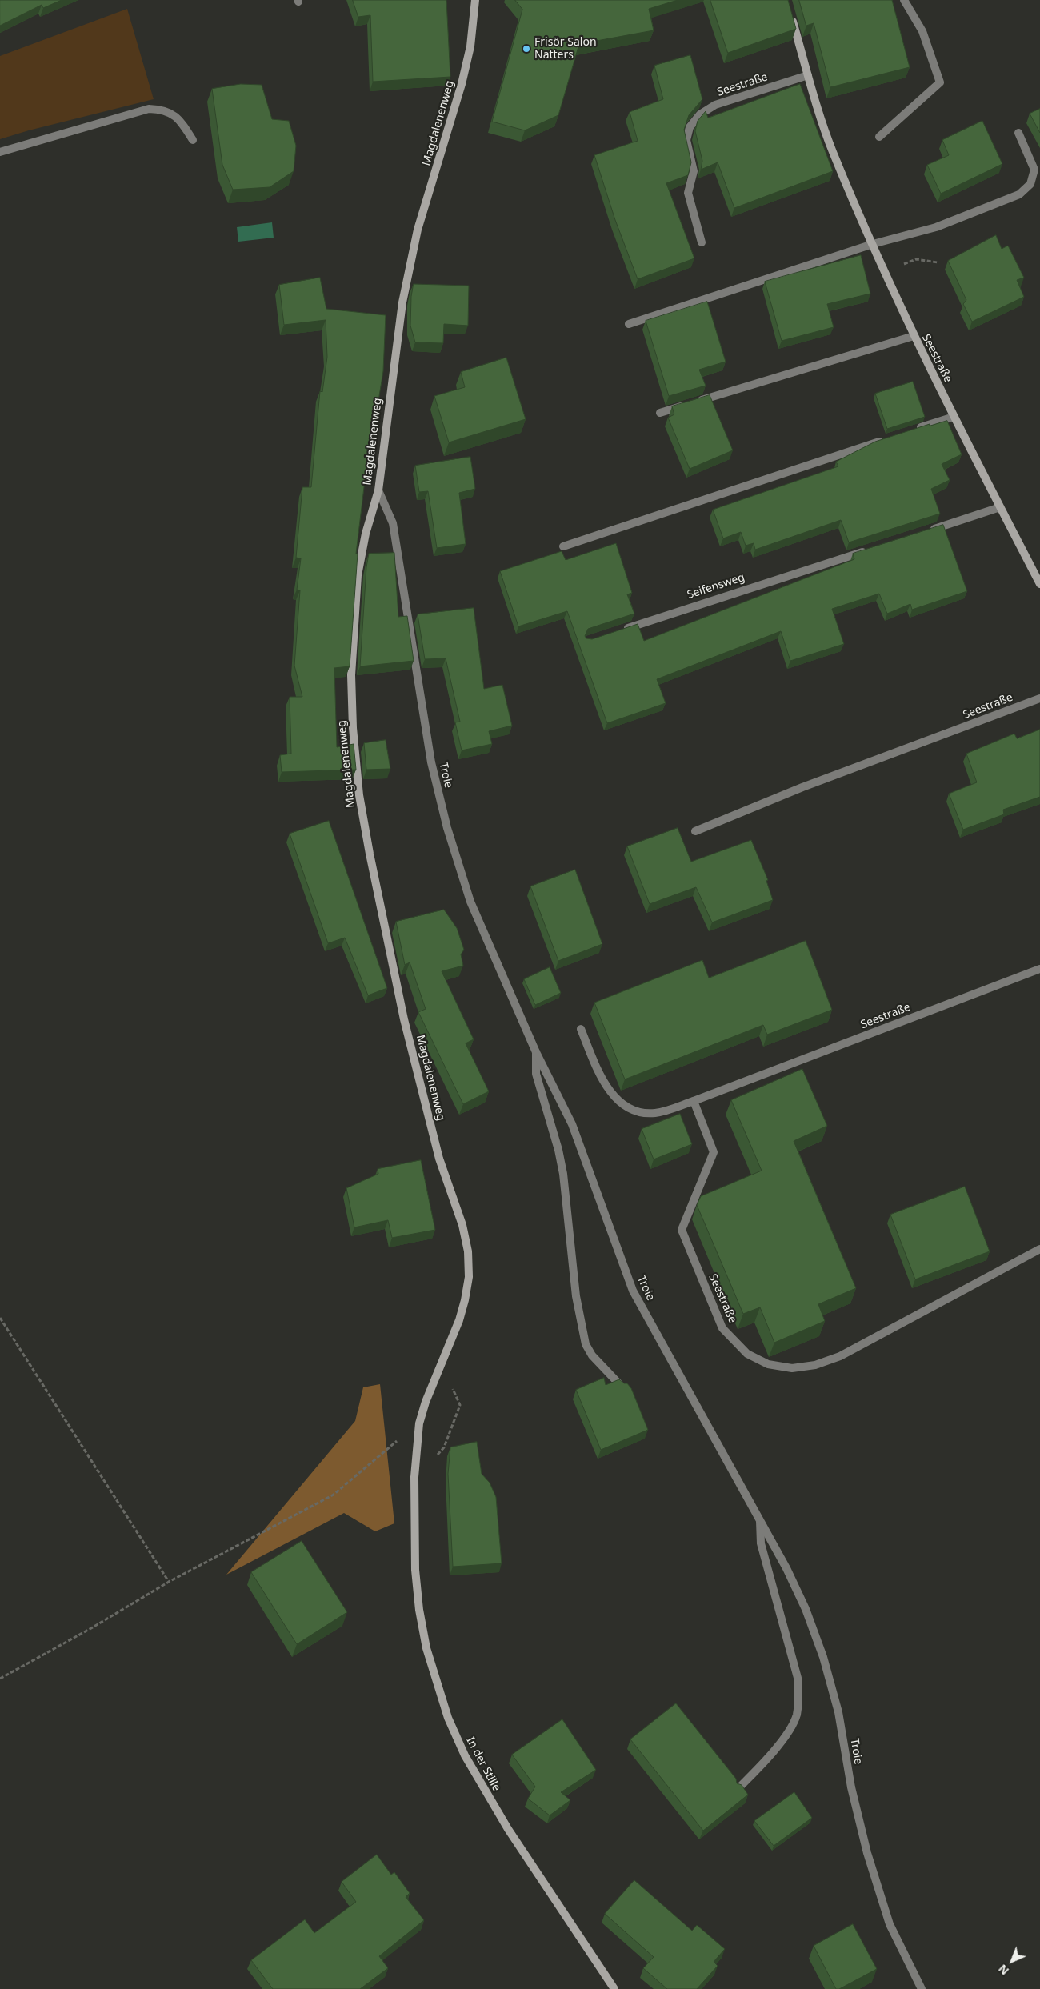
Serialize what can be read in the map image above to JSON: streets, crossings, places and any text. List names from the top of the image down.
{
  "streets": {
    "street": [
      "Seestraße",
      "Magdalenenweg",
      "Seifensweg",
      "Troie",
      "In der Stille"
    ]
  },
  "crossings": [
    ["Magdalenenweg", "Troie"],
    ["Magdalenenweg", "In der Stille"]
  ],
  "places": ["Frisör Salon Natters"],
  "north": "bottom left"
}
